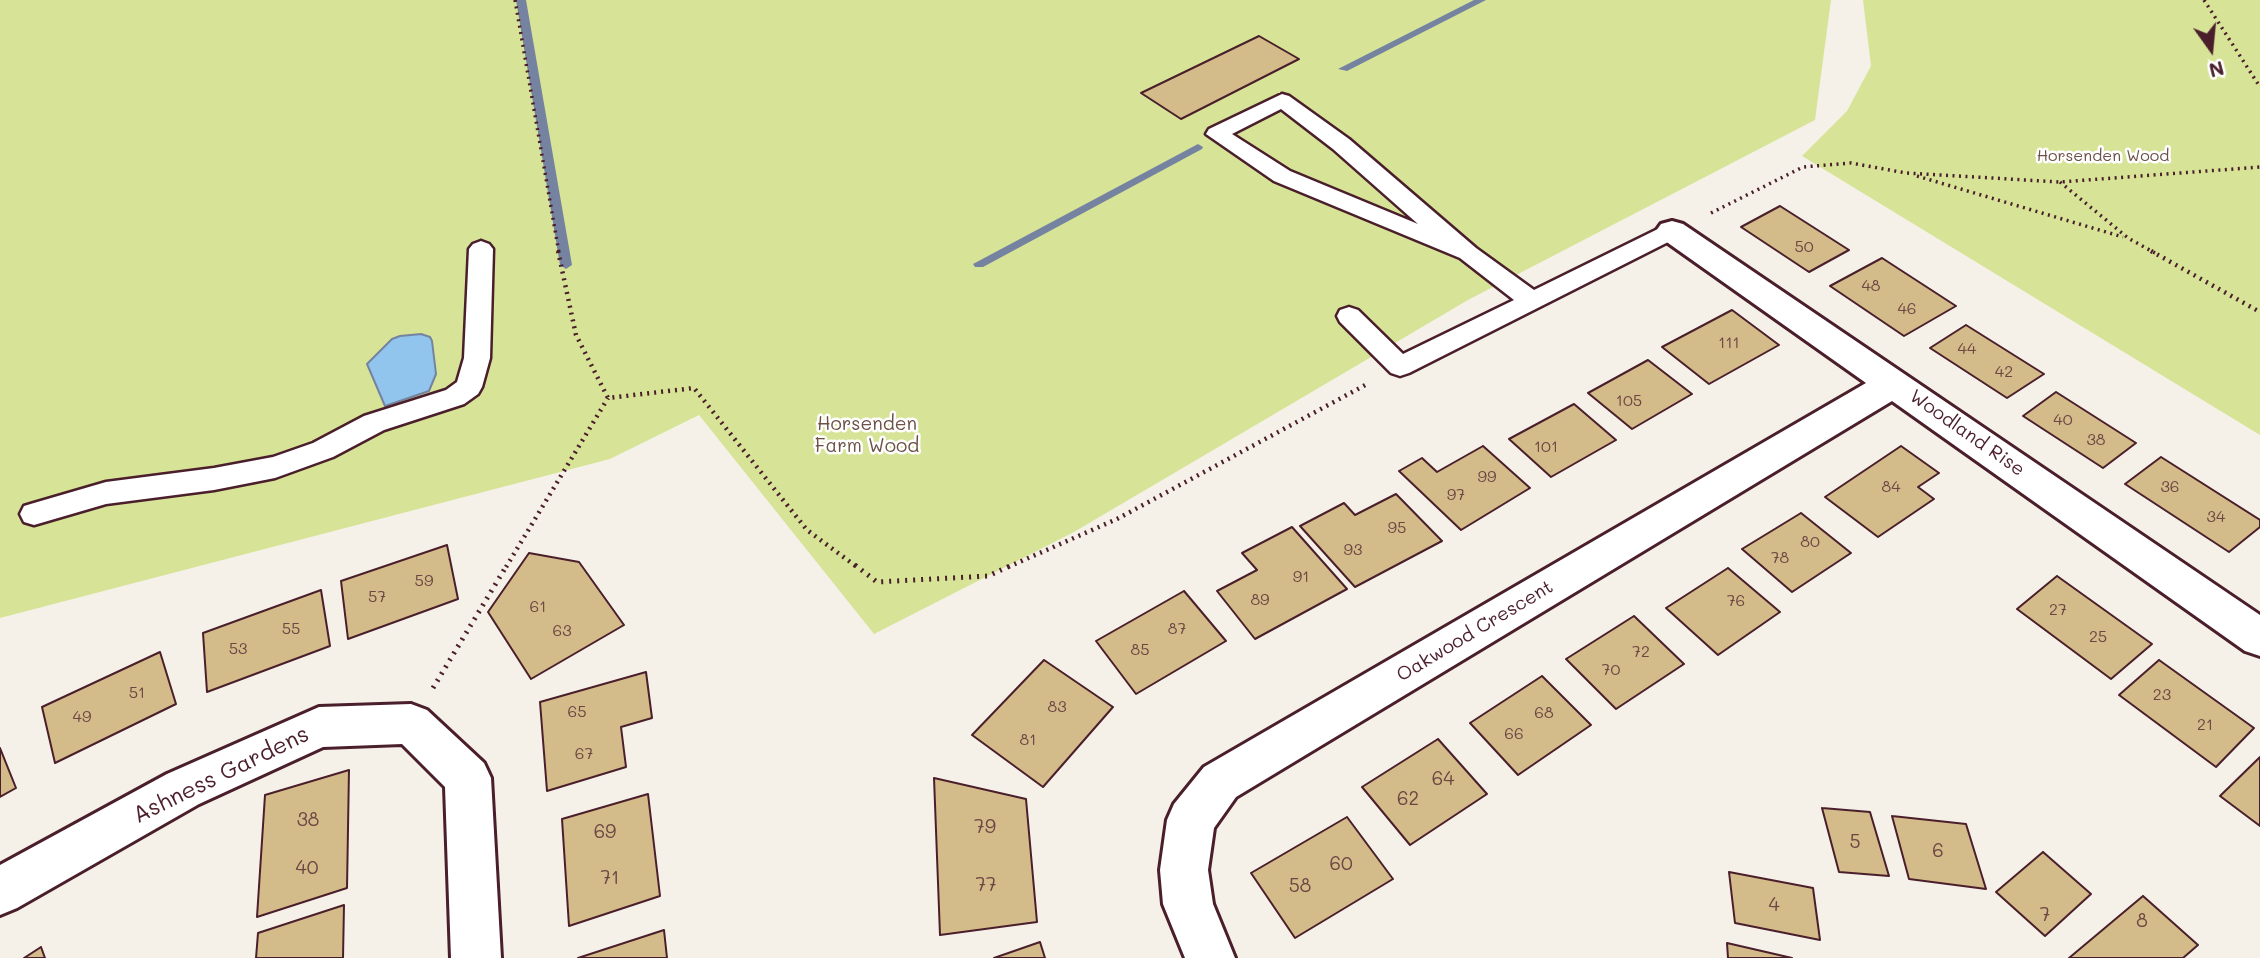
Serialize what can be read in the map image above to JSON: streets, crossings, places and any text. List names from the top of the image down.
{
  "streets": {
    "street": ["Woodland Rise", "Oakwood Crescent", "Ashness Gardens"]
  },
  "crossings": [
    ["Woodland Rise", "Oakwood Crescent"]
  ],
  "parks": ["Horsenden Wood", "Horsenden Farm Wood"],
  "house_numbers": [
    "50",
    "48",
    "46",
    "111",
    "44",
    "42",
    "105",
    "40",
    "38",
    "101",
    "99",
    "84",
    "36",
    "97",
    "34",
    "95",
    "80",
    "93",
    "78",
    "91",
    "59",
    "57",
    "89",
    "76",
    "61",
    "27",
    "55",
    "87",
    "63",
    "25",
    "53",
    "85",
    "72",
    "70",
    "51",
    "23",
    "83",
    "65",
    "68",
    "49",
    "21",
    "66",
    "81",
    "67",
    "64",
    "62",
    "38",
    "79",
    "69",
    "5",
    "6",
    "60",
    "40",
    "71",
    "77",
    "58",
    "4",
    "7",
    "8"
  ],
  "north": "bottom"
}
